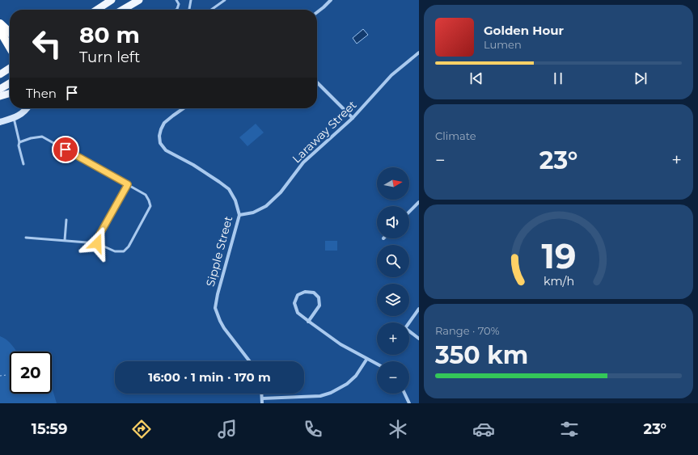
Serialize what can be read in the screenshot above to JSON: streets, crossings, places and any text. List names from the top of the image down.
{
  "streets": {
    "street": ["Laraway Street", "Sipple Street"]
  },
  "crossings": [
    ["Laraway Street", "Sipple Street"]
  ],
  "north": "right",
  "page": {
    "turn": ["80 m", "Turn left"],
    "song": ["Golden Hour", "Lumen"],
    "then": "Then",
    "tile": [
      "Climate",
      ["Range · 70%", "350 km"]
    ],
    "heat": ["−", "23°", "+"],
    "map_buttons": ["+", "−"],
    "limit": "20",
    "trip": "16:00 · 1 min · 170 m",
    "tabs": ["15:59", "23°"],
    "gauge": ["19", "km/h"]
  }
}
